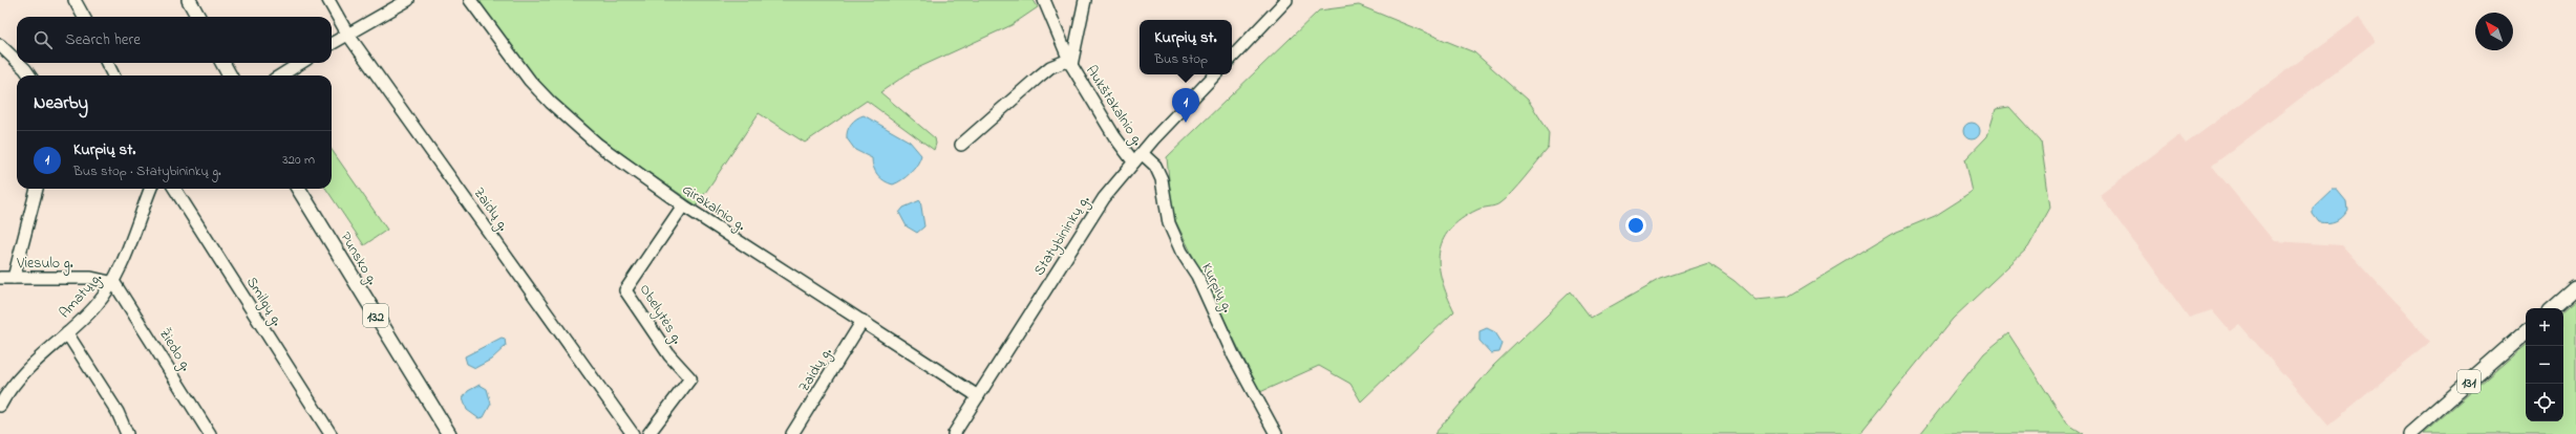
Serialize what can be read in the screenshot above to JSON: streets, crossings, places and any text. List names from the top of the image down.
{
  "streets": {
    "main road": ["Punsko g.", "132", "131"],
    "street": [
      "Aukštakalnio g.",
      "Girakalnio g.",
      "Zaidų g.",
      "Statybininkų g.",
      "Viesulo g.",
      "Kurpių g.",
      "Amatų g.",
      "Smilgų g.",
      "Obelytės g.",
      "Žiedo g."
    ]
  },
  "crossings": [
    ["Aukštakalnio g.", "Statybininkų g."],
    ["Aukštakalnio g.", "Kurpių g."],
    ["Girakalnio g.", "Zaidų g."],
    ["Girakalnio g.", "Statybininkų g."],
    ["Girakalnio g.", "Obelytės g."],
    ["Statybininkų g.", "Kurpių g."],
    ["Viesulo g.", "Amatų g."],
    ["Viesulo g.", "Žiedo g."],
    ["Amatų g.", "Žiedo g."]
  ],
  "north": "top left",
  "page": {
    "search": "Search here",
    "popup": ["Kurpių st.", "Bus stop"],
    "heading": "Nearby",
    "pins": "1",
    "list": [
      {
        "mark": "1",
        "name": "Kurpių st.",
        "note": "Bus stop · Statybininkų g.",
        "value": "320 m"
      }
    ],
    "map_buttons": ["+", "−"]
  }
}
